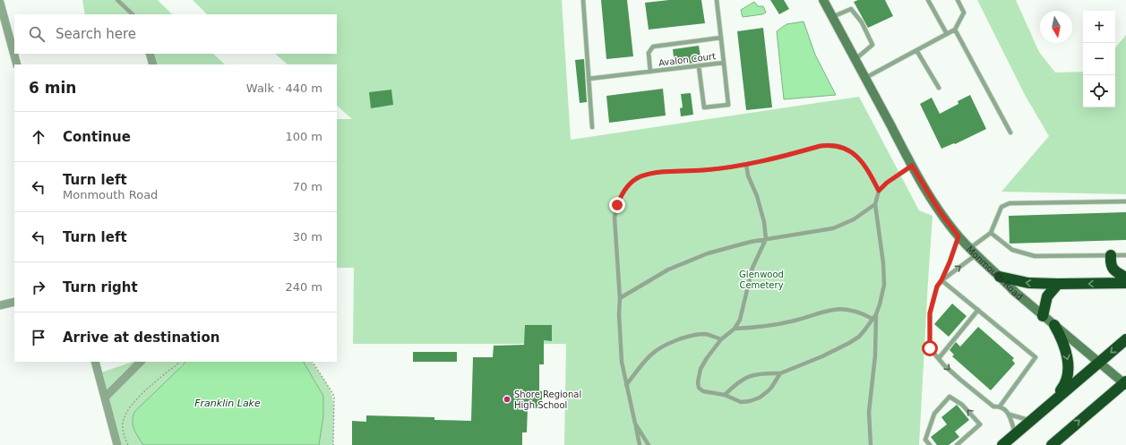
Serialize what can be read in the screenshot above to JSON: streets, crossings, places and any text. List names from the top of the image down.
{
  "streets": {
    "main road": ["Monmouth Road"],
    "lane": ["Avalon Court"]
  },
  "water": ["Franklin Lake"],
  "parks": ["Glenwood Cemetery"],
  "places": ["Shore Regional High School"],
  "north": "bottom",
  "page": {
    "map_buttons": ["+", "−"],
    "search": "Search here",
    "heading": ["6 min", "Walk · 440 m"],
    "list": [
      ["Continue", "100 m"],
      ["Turn left", "Monmouth Road", "70 m"],
      ["Turn left", "30 m"],
      ["Turn right", "240 m"],
      "Arrive at destination"
    ]
  }
}
